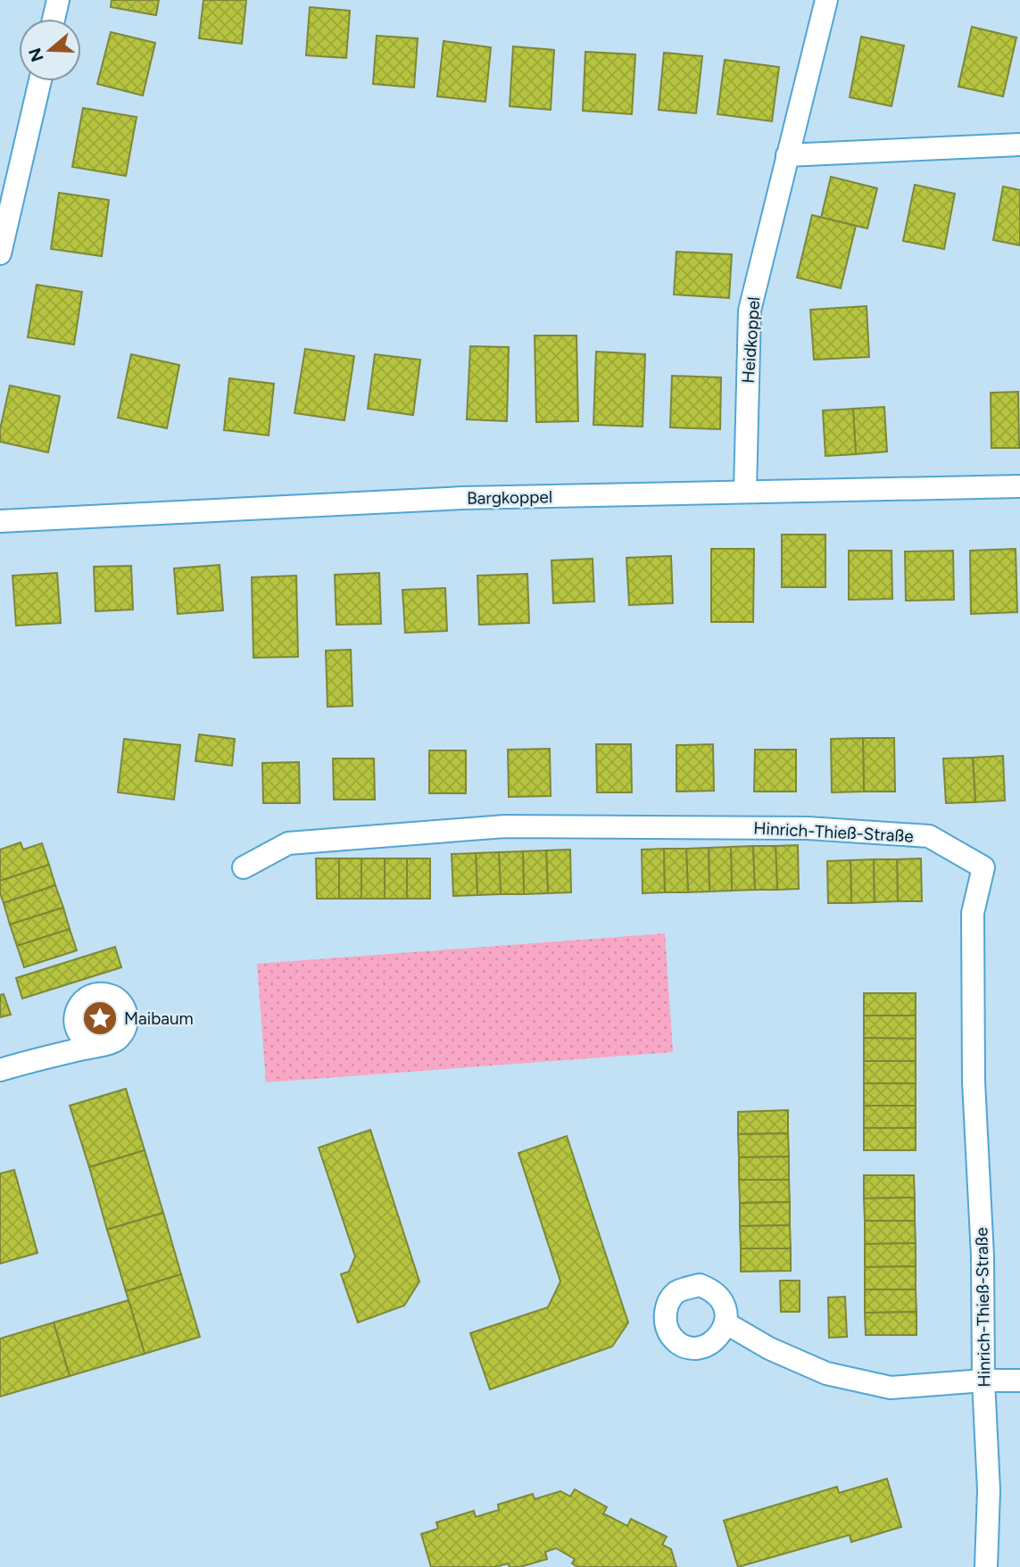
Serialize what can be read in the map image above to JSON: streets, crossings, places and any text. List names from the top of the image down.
{
  "streets": {
    "street": ["Heidkoppel", "Bargkoppel", "Hinrich-Thieß-Straße"]
  },
  "crossings": [
    ["Heidkoppel", "Bargkoppel"]
  ],
  "places": {
    "place": ["Maibaum"]
  },
  "north": "left"
}
